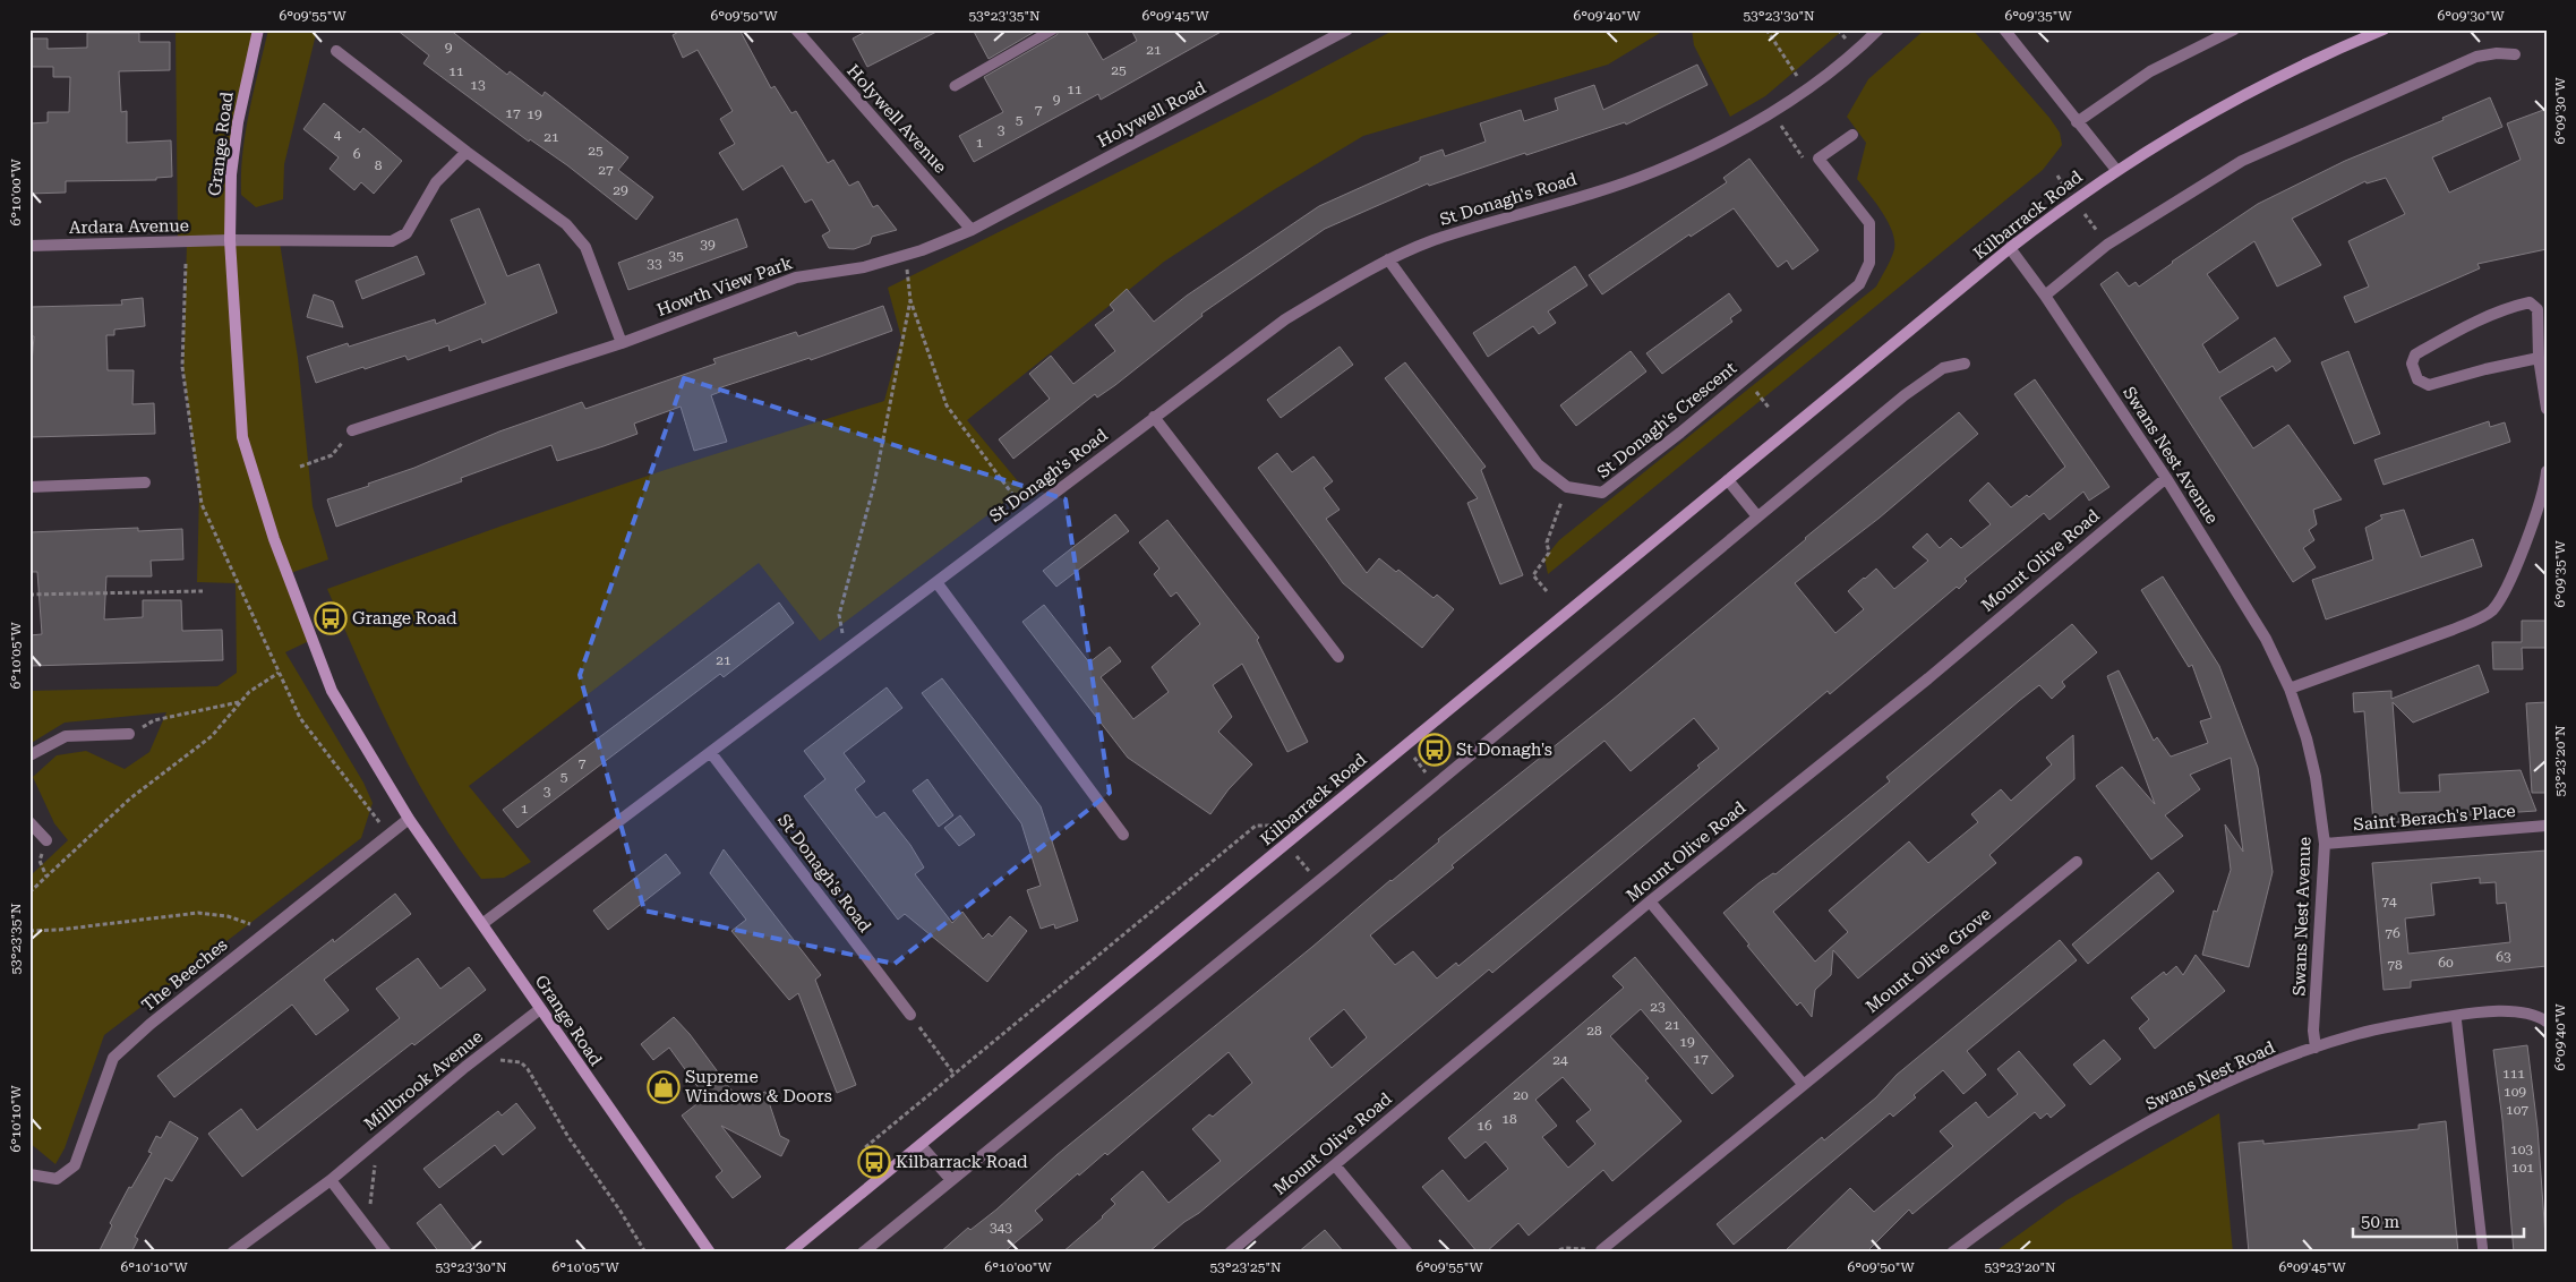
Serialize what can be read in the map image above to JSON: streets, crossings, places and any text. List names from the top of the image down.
{
  "streets": {
    "main road": ["Grange Road", "Kilbarrack Road"],
    "street": [
      "Holywell Road",
      "Holywell Avenue",
      "St Donagh's Road",
      "Ardara Avenue",
      "Howth View Park",
      "St Donagh's Crescent",
      "Swans Nest Avenue",
      "Mount Olive Road",
      "Saint Berach's Place",
      "Mount Olive Grove",
      "The Beeches",
      "Swans Nest Road",
      "Millbrook Avenue"
    ]
  },
  "crossings": [
    ["Holywell Road", "Holywell Avenue"],
    ["Holywell Road", "Howth View Park"],
    ["Holywell Avenue", "Howth View Park"],
    ["Grange Road", "St Donagh's Road"],
    ["Grange Road", "Ardara Avenue"],
    ["Grange Road", "The Beeches"],
    ["Grange Road", "Millbrook Avenue"],
    ["St Donagh's Road", "St Donagh's Crescent"],
    ["Kilbarrack Road", "Swans Nest Avenue"],
    ["Swans Nest Avenue", "Mount Olive Road"],
    ["Swans Nest Avenue", "Saint Berach's Place"],
    ["Swans Nest Avenue", "Swans Nest Road"]
  ],
  "places": {
    "bus stop": ["Grange Road", "St Donagh's", "Kilbarrack Road"],
    "shop": ["Supreme Windows & Doors"]
  },
  "house_numbers": [
    "9",
    "21",
    "25",
    "11",
    "13",
    "11",
    "9",
    "7",
    "17",
    "19",
    "5",
    "3",
    "4",
    "21",
    "1",
    "25",
    "6",
    "8",
    "27",
    "29",
    "39",
    "35",
    "33",
    "21",
    "7",
    "5",
    "3",
    "1",
    "74",
    "76",
    "63",
    "60",
    "78",
    "23",
    "21",
    "28",
    "19",
    "17",
    "24",
    "111",
    "109",
    "20",
    "107",
    "18",
    "16",
    "103",
    "101",
    "343"
  ],
  "scale_bar": "50 m",
  "coordinates": [
    "6°09'55\"W",
    "6°09'50\"W",
    "53°23'35\"N",
    "6°09'45\"W",
    "6°09'40\"W",
    "53°23'30\"N",
    "6°09'35\"W",
    "6°09'30\"W",
    "6°10'00\"W",
    "6°10'05\"W",
    "53°23'20\"N",
    "6°10'10\"W",
    "53°23'25\"N"
  ]
}
